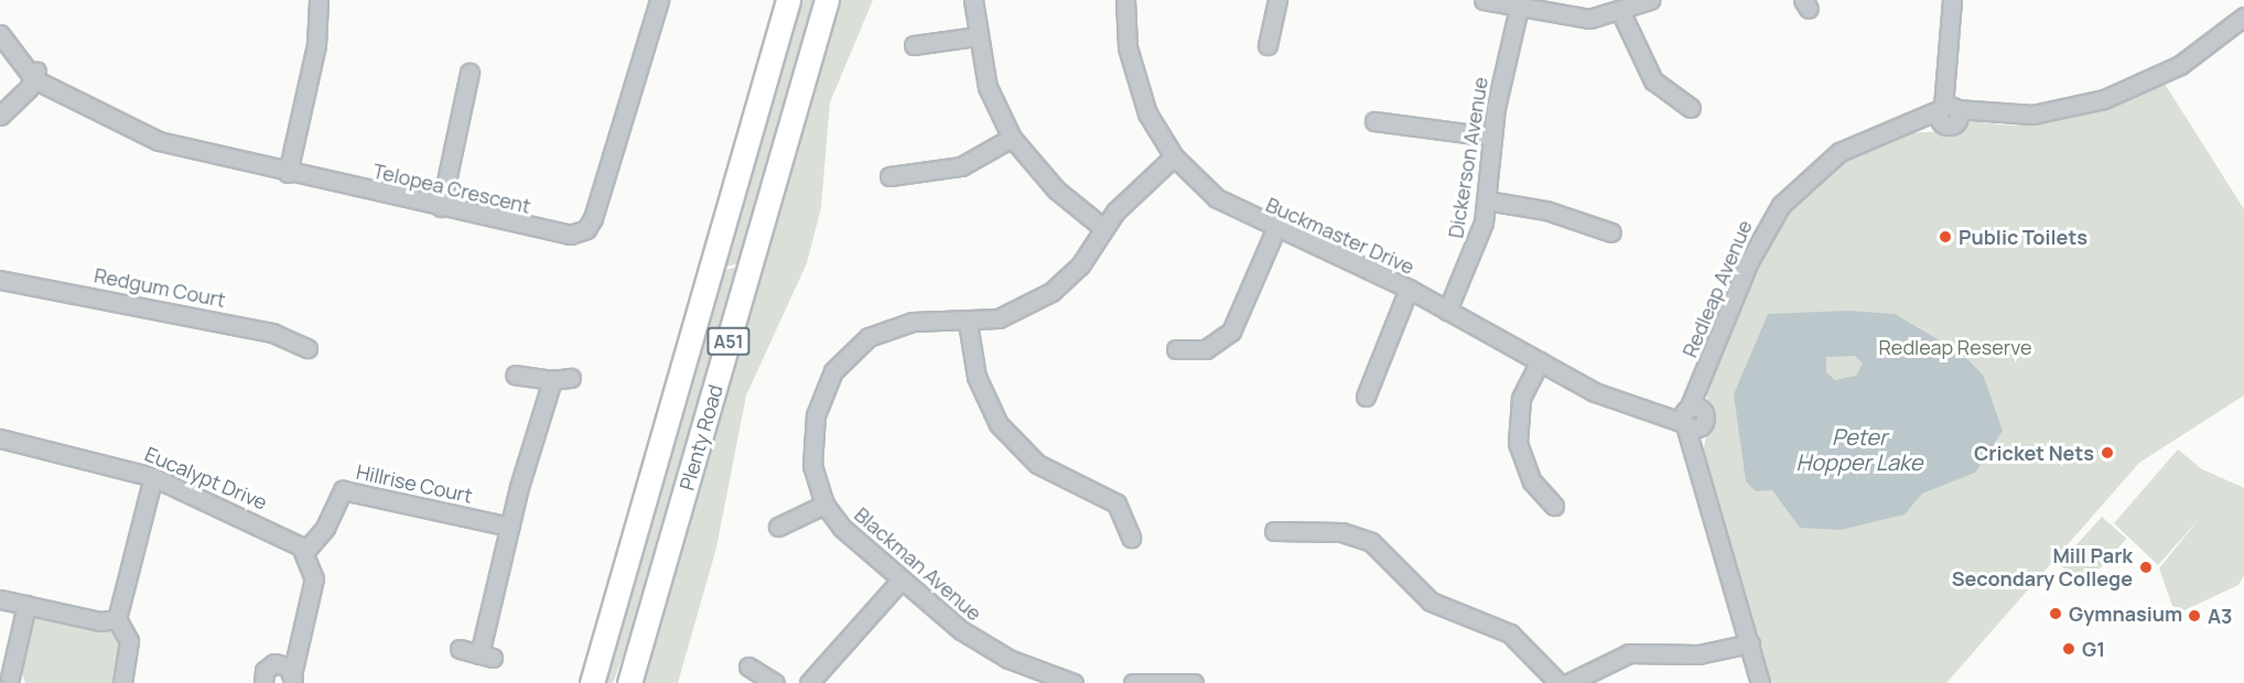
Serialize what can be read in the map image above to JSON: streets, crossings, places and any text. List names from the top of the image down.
{
  "streets": {
    "highway": ["A51", "Plenty Road"],
    "street": [
      "Dickerson Avenue",
      "Telopea Crescent",
      "Buckmaster Drive",
      "Redgum Court",
      "Redleap Avenue",
      "Eucalypt Drive",
      "Hillrise Court",
      "Blackman Avenue"
    ]
  },
  "crossings": [
    ["Dickerson Avenue", "Buckmaster Drive"],
    ["Buckmaster Drive", "Redleap Avenue"],
    ["Buckmaster Drive", "Blackman Avenue"],
    ["Eucalypt Drive", "Hillrise Court"]
  ],
  "water": ["Peter Hopper Lake"],
  "parks": ["Redleap Reserve"],
  "places": [
    "Public Toilets",
    "Cricket Nets",
    "Mill Park Secondary College",
    "Gymnasium",
    "A3",
    "G1"
  ]
}
